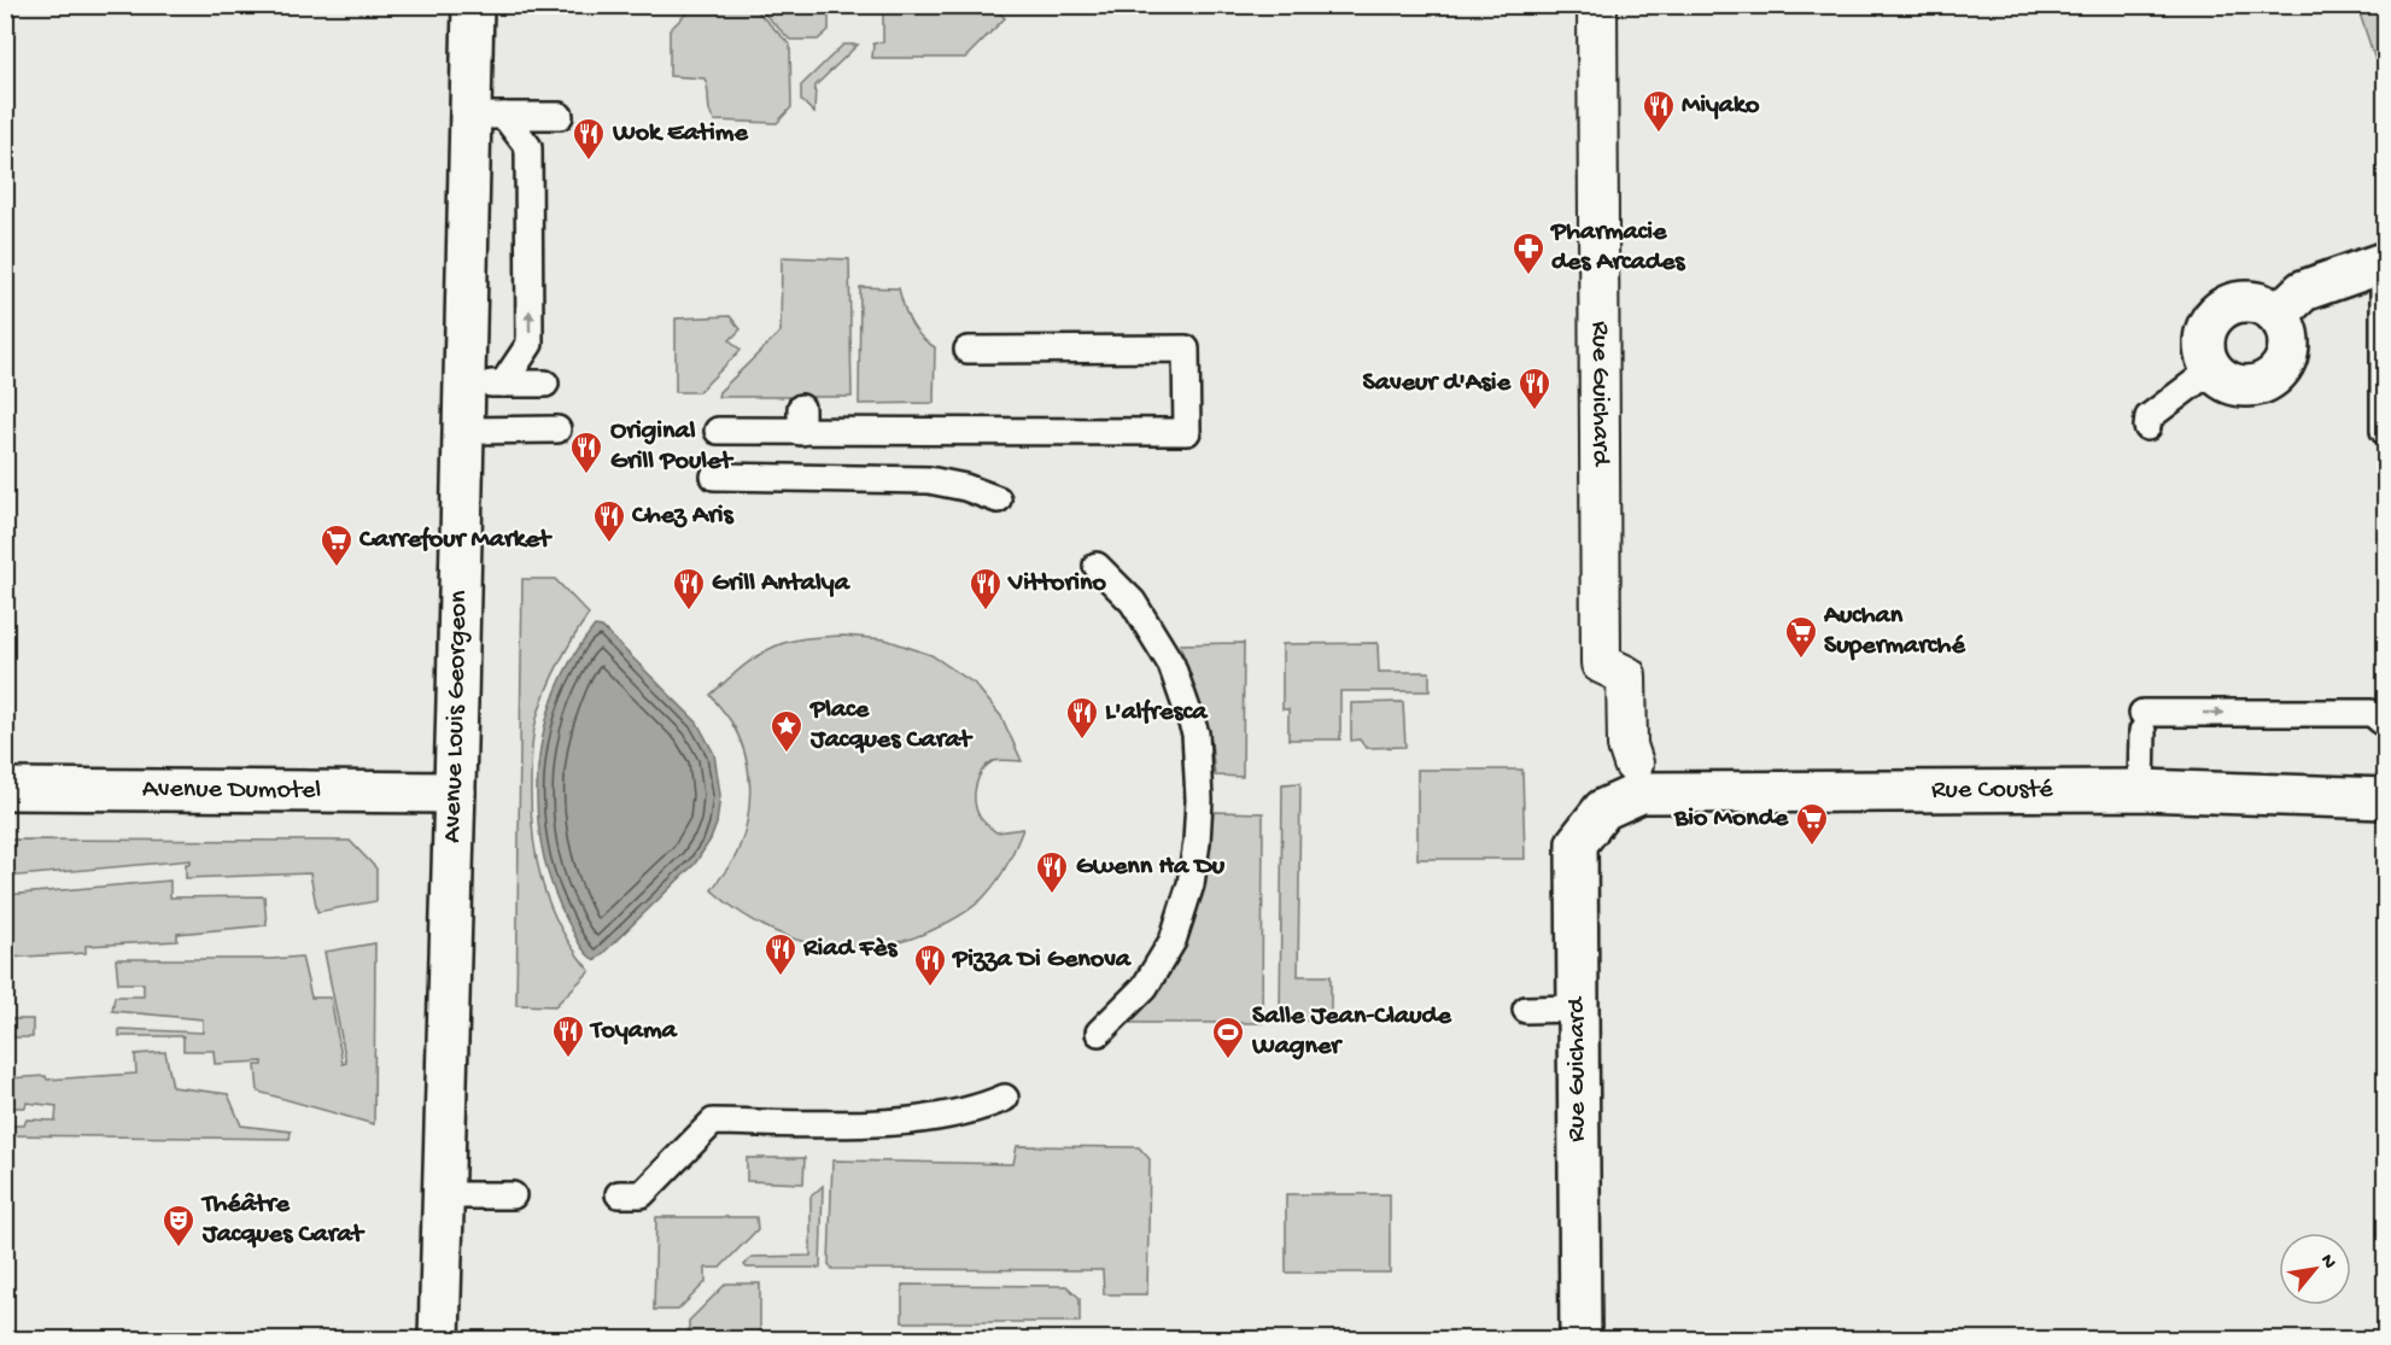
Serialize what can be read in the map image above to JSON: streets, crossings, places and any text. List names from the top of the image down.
{
  "streets": {
    "street": [
      "Rue Guichard",
      "Avenue Louis Georgeon",
      "Avenue Dumotel",
      "Rue Cousté"
    ]
  },
  "crossings": [
    ["Rue Guichard", "Rue Cousté"],
    ["Avenue Louis Georgeon", "Avenue Dumotel"]
  ],
  "places": {
    "restaurant": [
      "Miyako",
      "Wok Eatime",
      "Saveur d'Asie",
      "Original Grill Poulet",
      "Chez Aris",
      "Grill Antalya",
      "Vittorino",
      "L'alfresca",
      "Gwenn Ha Du",
      "Riad Fès",
      "Pizza Di Genova",
      "Toyama"
    ],
    "pharmacy": ["Pharmacie des Arcades"],
    "supermarket": ["Carrefour Market", "Auchan Supermarché", "Bio Monde"],
    "place": ["Place Jacques Carat"],
    "sports": ["Salle Jean-Claude Wagner"],
    "theatre": ["Théâtre Jacques Carat"]
  },
  "north": "top right"
}
